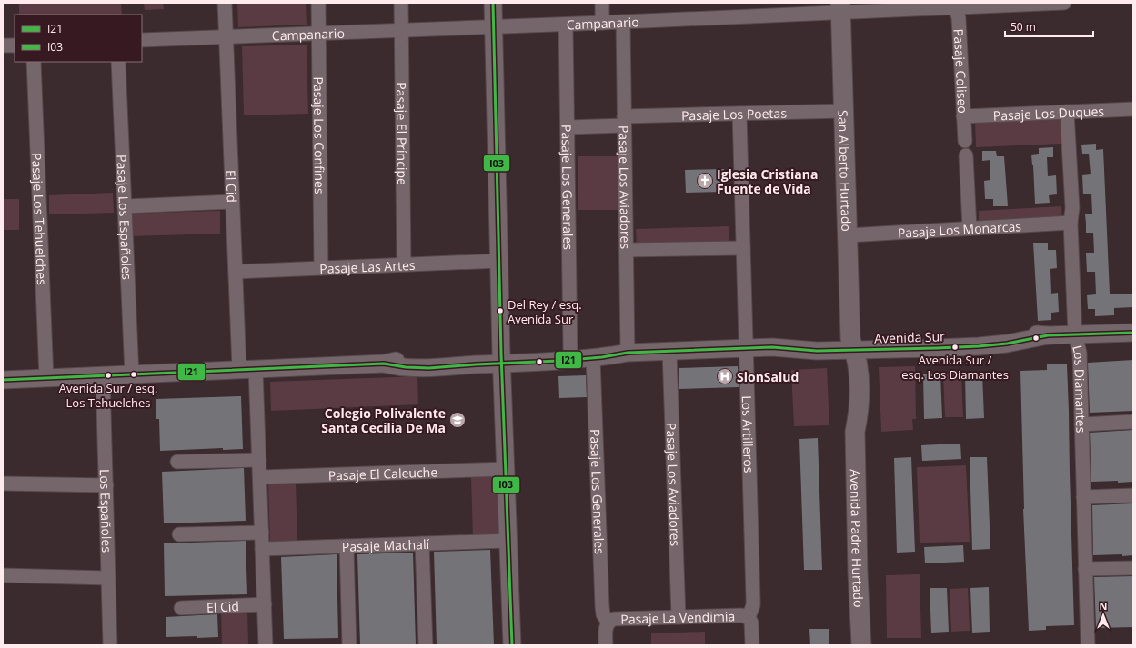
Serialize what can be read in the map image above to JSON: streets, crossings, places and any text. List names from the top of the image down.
{
  "streets": {
    "main road": ["San Alberto Hurtado", "Avenida Padre Hurtado"],
    "street": [
      "Campanario",
      "Pasaje Coliseo",
      "Pasaje Los Duques",
      "Pasaje Los Poetas",
      "Pasaje El Príncipe",
      "Pasaje Los Confines",
      "El Cid",
      "Pasaje Los Generales",
      "Pasaje Los Aviadores",
      "Pasaje Los Españoles",
      "Pasaje Los Tehuelches",
      "Pasaje Los Monarcas",
      "Pasaje Las Artes",
      "Avenida Sur",
      "Los Diamantes",
      "Los Artilleros",
      "Pasaje El Caleuche",
      "Los Españoles",
      "Pasaje Machalí",
      "Pasaje La Vendimia"
    ]
  },
  "crossings": [
    ["Campanario", "Pasaje Coliseo"],
    ["Campanario", "Pasaje El Príncipe"],
    ["Campanario", "Pasaje Los Confines"],
    ["Campanario", "San Alberto Hurtado"],
    ["Campanario", "El Cid"],
    ["Campanario", "Pasaje Los Generales"],
    ["Campanario", "Pasaje Los Aviadores"],
    ["Pasaje Coliseo", "Pasaje Los Duques"],
    ["Pasaje Los Duques", "Los Diamantes"],
    ["Pasaje Los Poetas", "San Alberto Hurtado"],
    ["Pasaje Los Poetas", "Pasaje Los Generales"],
    ["Pasaje Los Poetas", "Pasaje Los Aviadores"],
    ["Pasaje Los Poetas", "Los Artilleros"],
    ["Pasaje El Príncipe", "Pasaje Las Artes"],
    ["Pasaje Los Confines", "Pasaje Las Artes"],
    ["San Alberto Hurtado", "Pasaje Los Monarcas"],
    ["San Alberto Hurtado", "Avenida Sur"],
    ["San Alberto Hurtado", "Avenida Padre Hurtado"],
    ["El Cid", "Pasaje Las Artes"],
    ["El Cid", "Avenida Sur"],
    ["El Cid", "Pasaje El Caleuche"],
    ["El Cid", "Pasaje Machalí"],
    ["Pasaje Los Generales", "Avenida Sur"],
    ["Pasaje Los Generales", "Pasaje La Vendimia"],
    ["Pasaje Los Aviadores", "Avenida Sur"],
    ["Pasaje Los Aviadores", "Pasaje La Vendimia"],
    ["Pasaje Los Españoles", "Avenida Sur"],
    ["Pasaje Los Tehuelches", "Avenida Sur"],
    ["Pasaje Los Monarcas", "Los Diamantes"],
    ["Avenida Sur", "Los Diamantes"],
    ["Avenida Sur", "Los Artilleros"],
    ["Avenida Sur", "Los Españoles"],
    ["Avenida Sur", "Avenida Padre Hurtado"],
    ["Los Artilleros", "Pasaje La Vendimia"]
  ],
  "places": {
    "church": ["Iglesia Cristiana Fuente de Vida"],
    "other": ["Del Rey / esq. Avenida Sur", "Avenida Sur / esq. Los Diamantes", "Avenida Sur / esq. Los Tehuelches"],
    "hospital": ["SionSalud"],
    "school or university": ["Colegio Polivalente Santa Cecilia De Ma"]
  },
  "lines": ["transit line I03", "transit line I21"],
  "legend": ["I21", "I03"],
  "scale_bar": "50 m",
  "north": "top"
}
